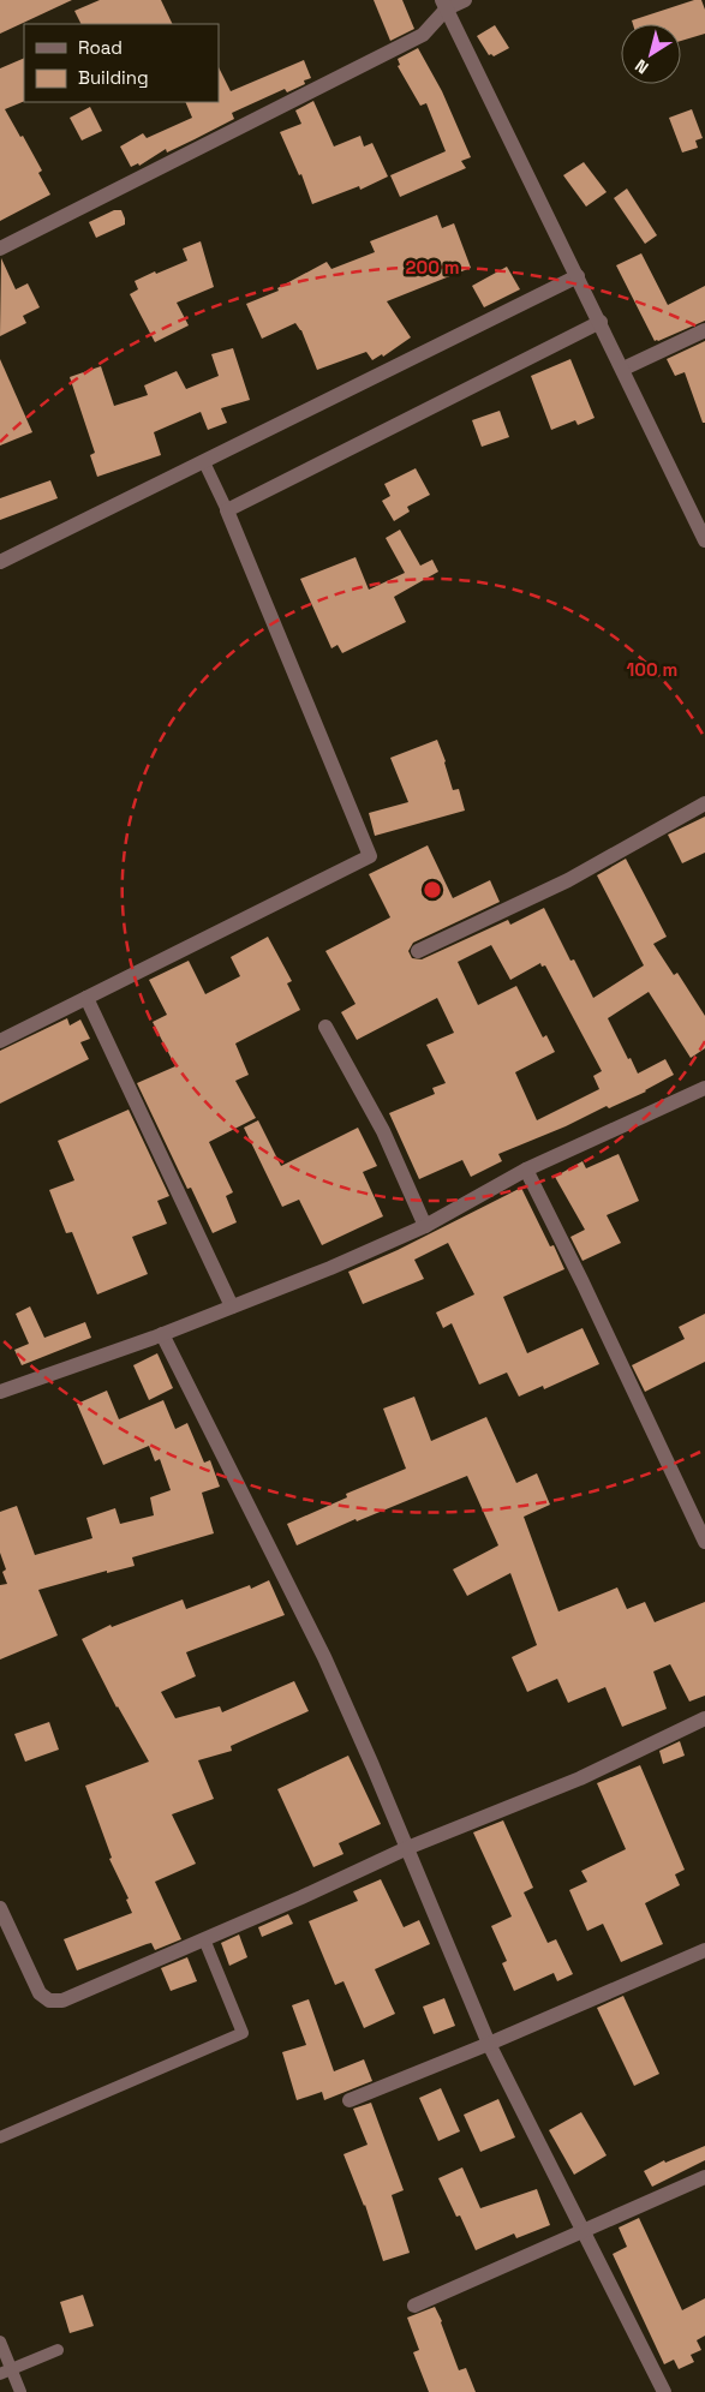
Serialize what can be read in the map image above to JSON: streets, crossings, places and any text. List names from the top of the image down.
{
  "legend": ["Road", "Building"],
  "north": "bottom left",
  "rings": ["200 m", "100 m"]
}
